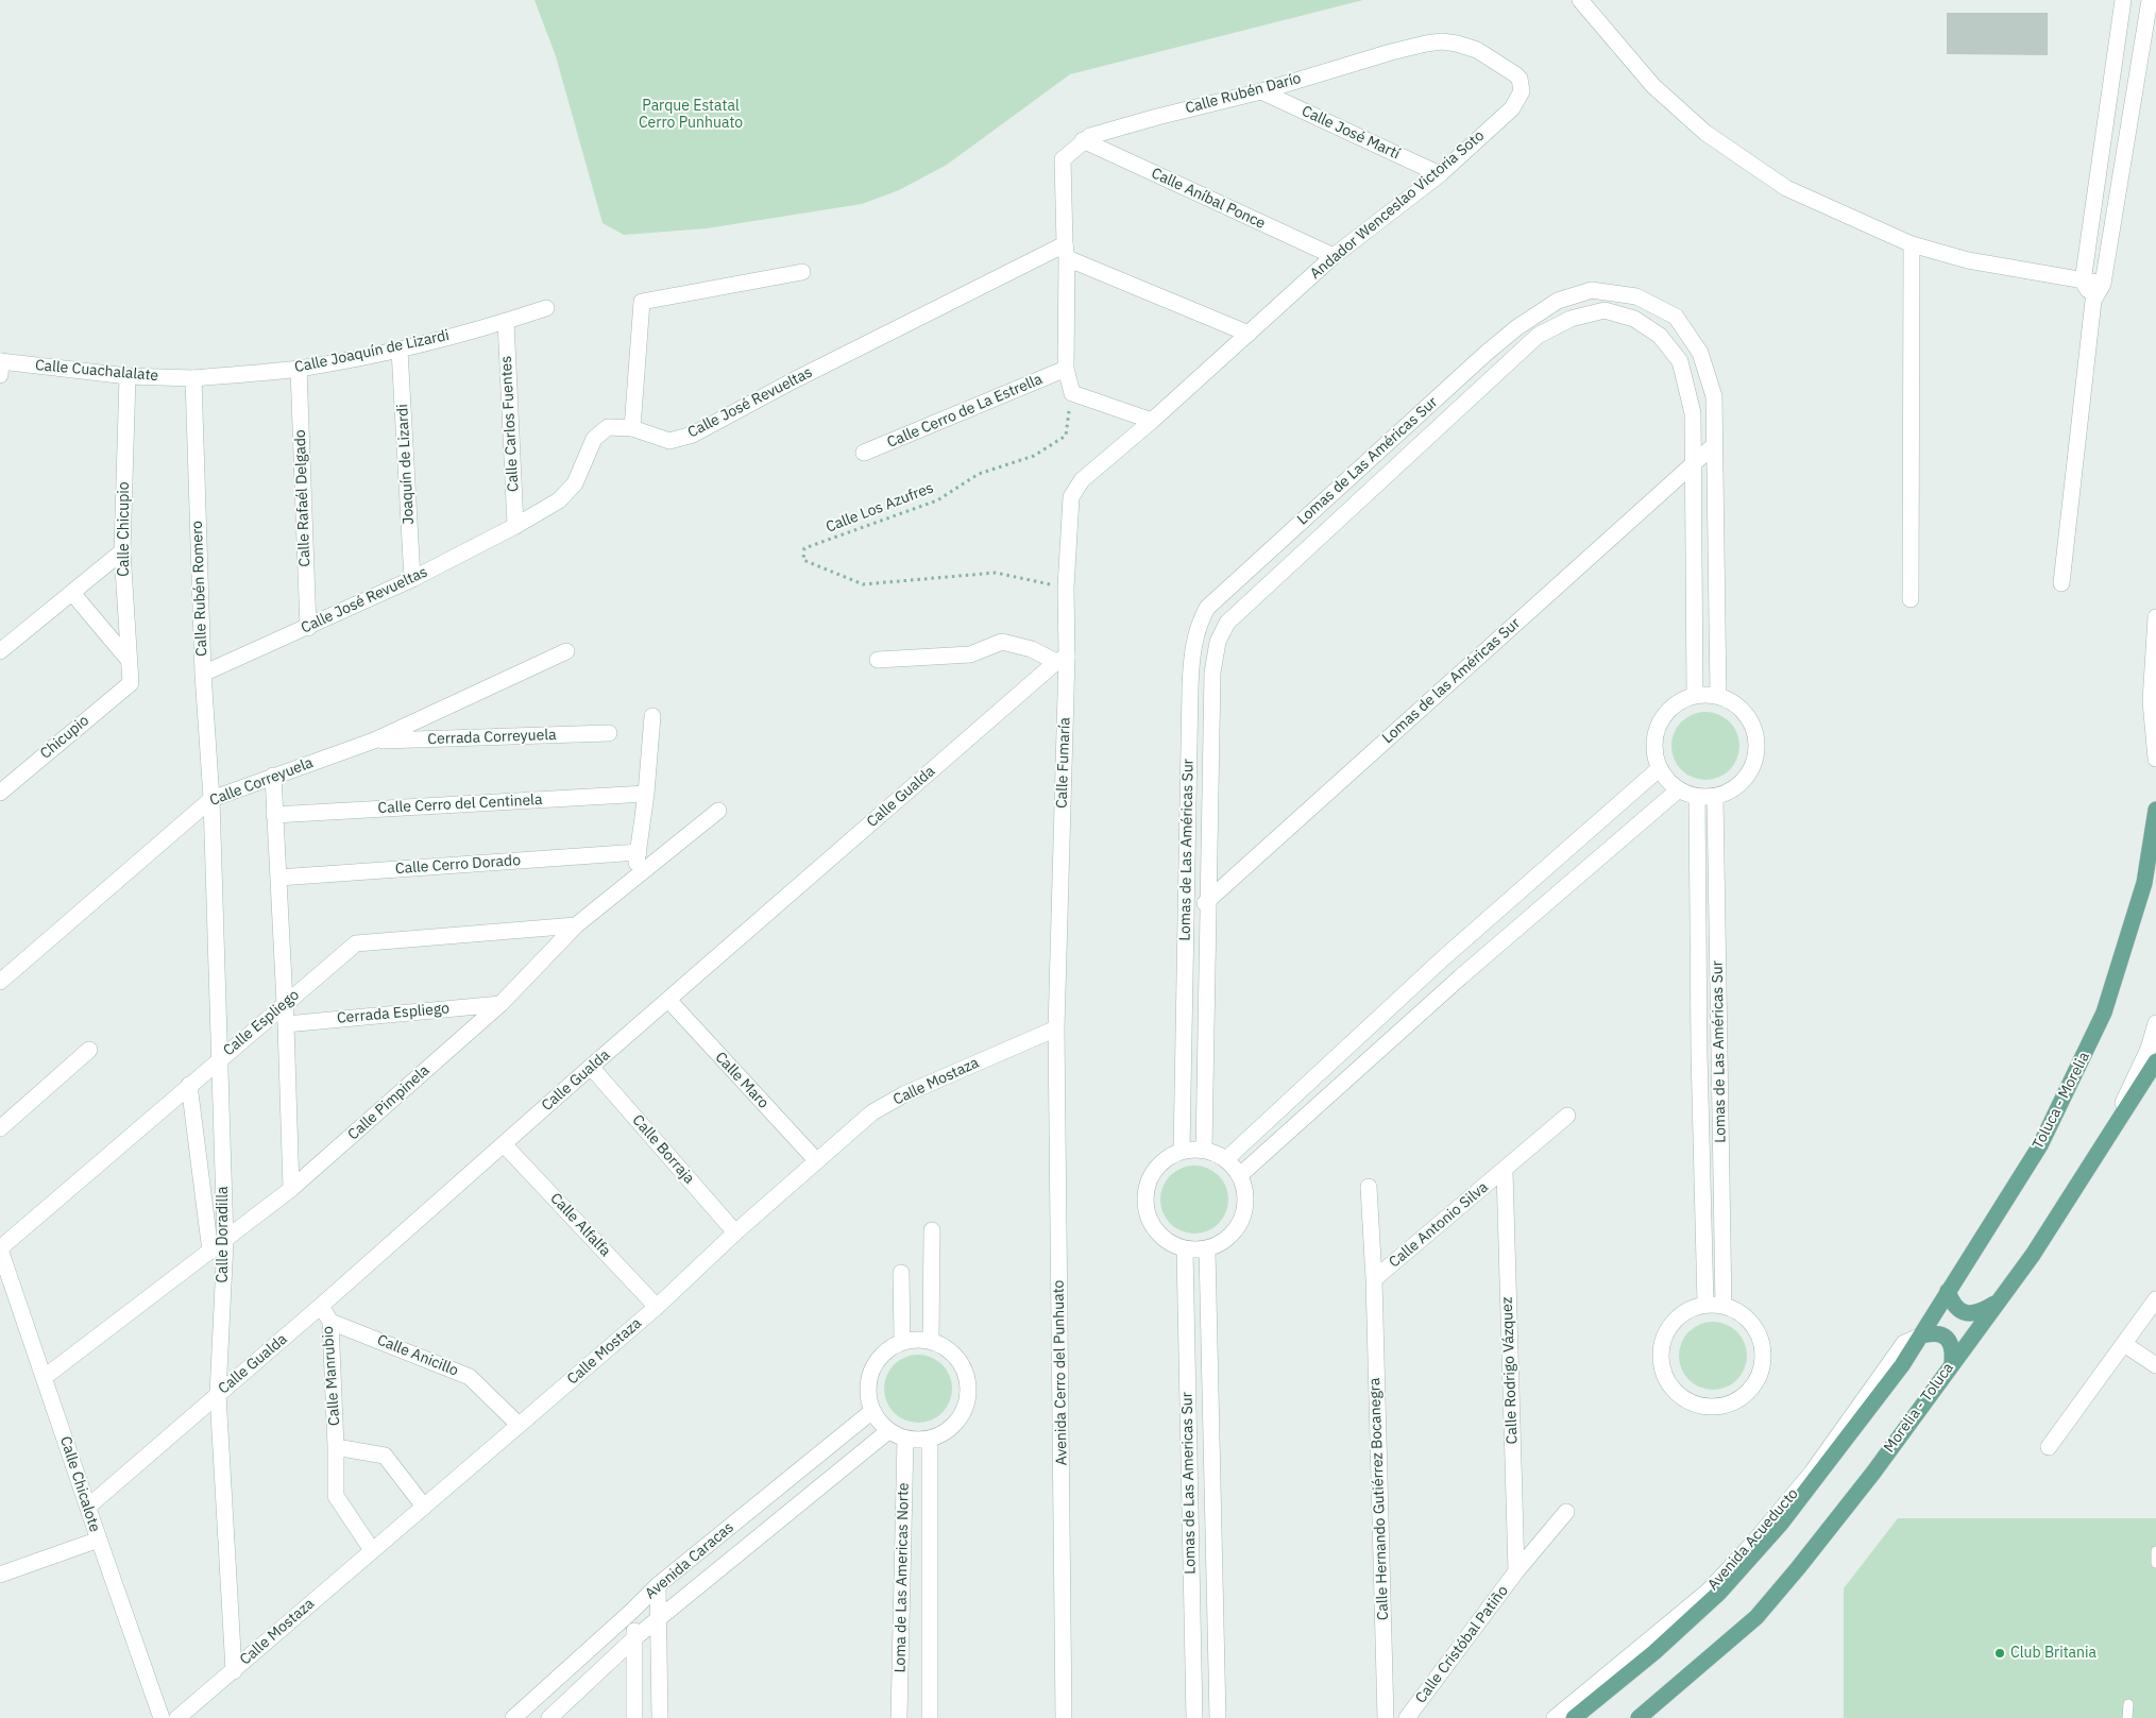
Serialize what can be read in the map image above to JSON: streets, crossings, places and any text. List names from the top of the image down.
{
  "streets": {
    "main road": ["Toluca - Morelia", "Morelia - Toluca"],
    "street": [
      "Calle Rubén Darío",
      "Calle José Martí",
      "Calle Aníbal Ponce",
      "Andador Wenceslao Victoria Soto",
      "Calle Joaquín de Lizardi",
      "Calle Cuachalalate",
      "Calle José Revueltas",
      "Calle Cerro de La Estrella",
      "Calle Carlos Fuentes",
      "Lomas de Las Américas Sur",
      "Joaquín de Lizardi",
      "Calle Rafaél Delgado",
      "Calle Chicupio",
      "Calle Rubén Romero",
      "Lomas de las Américas Sur",
      "Chicupio",
      "Cerrada Correyuela",
      "Calle Fumaría",
      "Calle Correyuela",
      "Calle Gualda",
      "Calle Cerro del Centinela",
      "Calle Cerro Dorado",
      "Cerrada Espliego",
      "Calle Espliego",
      "Calle Maro",
      "Calle Mostaza",
      "Calle Pimpinela",
      "Calle Borraja",
      "Calle Alfalfa",
      "Calle Antonio Silva",
      "Calle Doradilla",
      "Calle Anicillo",
      "Calle Rodrigo Vázquez",
      "Avenida Cerro del Punhuato",
      "Calle Manrubio",
      "Lomas de Las Americas Sur",
      "Calle Chicalote",
      "Calle Hernando Gutiérrez Bocanegra",
      "Avenida Acueducto",
      "Avenida Caracas",
      "Loma de Las Americas Norte",
      "Calle Cristóbal Patiño"
    ],
    "path": ["Calle Los Azufres"]
  },
  "crossings": [
    ["Calle Rubén Darío", "Calle José Martí"],
    ["Calle Rubén Darío", "Calle Aníbal Ponce"],
    ["Calle Rubén Darío", "Andador Wenceslao Victoria Soto"],
    ["Calle Rubén Darío", "Calle José Revueltas"],
    ["Calle Rubén Darío", "Calle Cerro de La Estrella"],
    ["Calle Rubén Darío", "Calle Los Azufres"],
    ["Calle José Martí", "Andador Wenceslao Victoria Soto"],
    ["Calle Aníbal Ponce", "Andador Wenceslao Victoria Soto"],
    ["Andador Wenceslao Victoria Soto", "Calle Fumaría"],
    ["Calle Joaquín de Lizardi", "Calle Cuachalalate"],
    ["Calle Joaquín de Lizardi", "Calle Carlos Fuentes"],
    ["Calle Joaquín de Lizardi", "Joaquín de Lizardi"],
    ["Calle Joaquín de Lizardi", "Calle Rafaél Delgado"],
    ["Calle Joaquín de Lizardi", "Calle Rubén Romero"],
    ["Calle Cuachalalate", "Calle Chicupio"],
    ["Calle Cuachalalate", "Calle Rubén Romero"],
    ["Calle José Revueltas", "Calle Carlos Fuentes"],
    ["Calle José Revueltas", "Joaquín de Lizardi"],
    ["Calle José Revueltas", "Calle Rafaél Delgado"],
    ["Calle José Revueltas", "Calle Rubén Romero"],
    ["Lomas de Las Américas Sur", "Lomas de las Américas Sur"],
    ["Lomas de Las Américas Sur", "Lomas de Las Americas Sur"],
    ["Calle Los Azufres", "Calle Fumaría"],
    ["Calle Chicupio", "Chicupio"],
    ["Calle Rubén Romero", "Calle Correyuela"],
    ["Calle Rubén Romero", "Calle Doradilla"],
    ["Cerrada Correyuela", "Calle Correyuela"],
    ["Calle Fumaría", "Calle Gualda"],
    ["Calle Fumaría", "Calle Mostaza"],
    ["Calle Fumaría", "Avenida Cerro del Punhuato"],
    ["Calle Correyuela", "Calle Doradilla"],
    ["Calle Gualda", "Calle Maro"],
    ["Calle Gualda", "Calle Borraja"],
    ["Calle Gualda", "Calle Alfalfa"],
    ["Calle Gualda", "Calle Doradilla"],
    ["Calle Gualda", "Calle Manrubio"],
    ["Calle Gualda", "Calle Chicalote"],
    ["Cerrada Espliego", "Calle Pimpinela"],
    ["Calle Espliego", "Calle Pimpinela"],
    ["Calle Espliego", "Calle Doradilla"],
    ["Calle Espliego", "Calle Chicalote"],
    ["Calle Maro", "Calle Mostaza"],
    ["Calle Mostaza", "Calle Borraja"],
    ["Calle Mostaza", "Calle Alfalfa"],
    ["Calle Mostaza", "Calle Doradilla"],
    ["Calle Mostaza", "Calle Anicillo"],
    ["Calle Mostaza", "Avenida Cerro del Punhuato"],
    ["Calle Mostaza", "Calle Manrubio"],
    ["Toluca - Morelia", "Avenida Acueducto"],
    ["Calle Pimpinela", "Calle Doradilla"],
    ["Calle Pimpinela", "Calle Chicalote"],
    ["Calle Antonio Silva", "Calle Rodrigo Vázquez"],
    ["Calle Antonio Silva", "Calle Hernando Gutiérrez Bocanegra"],
    ["Calle Anicillo", "Calle Manrubio"],
    ["Calle Rodrigo Vázquez", "Calle Cristóbal Patiño"],
    ["Avenida Caracas", "Loma de Las Americas Norte"]
  ],
  "parks": ["Parque Estatal Cerro Punhuato"],
  "places": ["Club Britania"]
}
